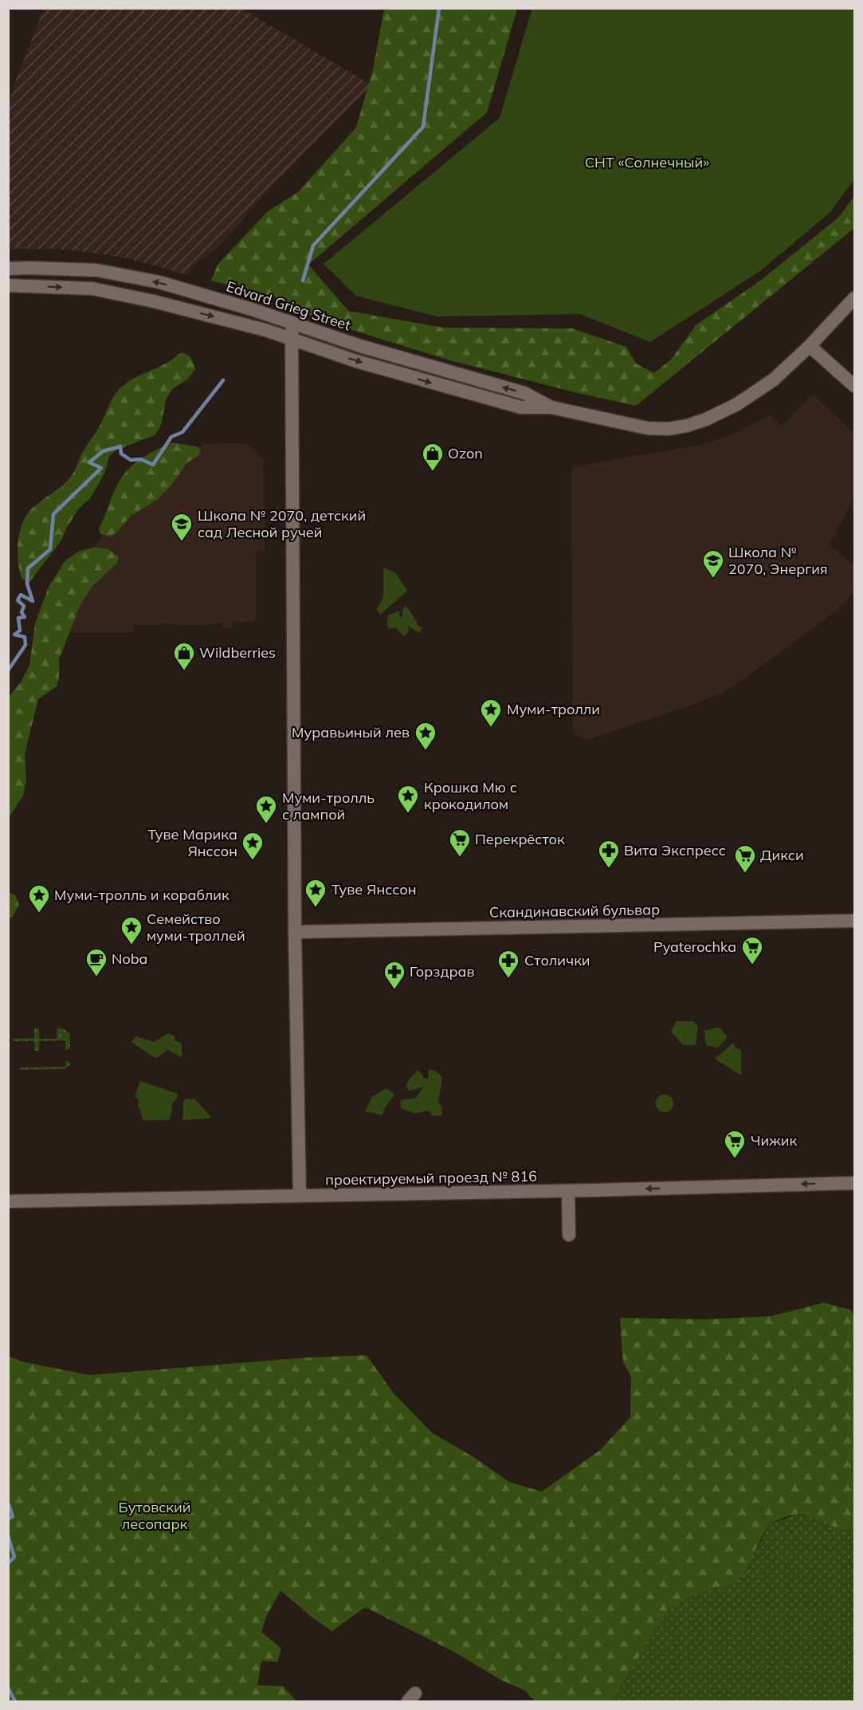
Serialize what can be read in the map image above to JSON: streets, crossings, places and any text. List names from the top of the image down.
{
  "streets": {
    "street": ["Edvard Grieg Street", "Скандинавский бульвар", "проектируемый проезд № 816"]
  },
  "parks": ["СНТ «Солнечный»", "Бутовский лесопарк"],
  "places": {
    "shop": ["Ozon", "Wildberries"],
    "school or university": ["Школа № 2070, детский сад Лесной ручей", "Школа № 2070, Энергия"],
    "place": [
      "Муми-тролли",
      "Муравьиный лев",
      "Крошка Мю с крокодилом",
      "Муми-тролль с лампой",
      "Туве Марика Янссон",
      "Туве Янссон",
      "Муми-тролль и кораблик",
      "Семейство муми-троллей"
    ],
    "supermarket": [
      "Перекрёсток",
      "Дикси",
      "Pyaterochka",
      "Чижик"
    ],
    "pharmacy": ["Вита Экспресс", "Столички", "Горздрав"],
    "cafe": ["Noba"]
  }
}
